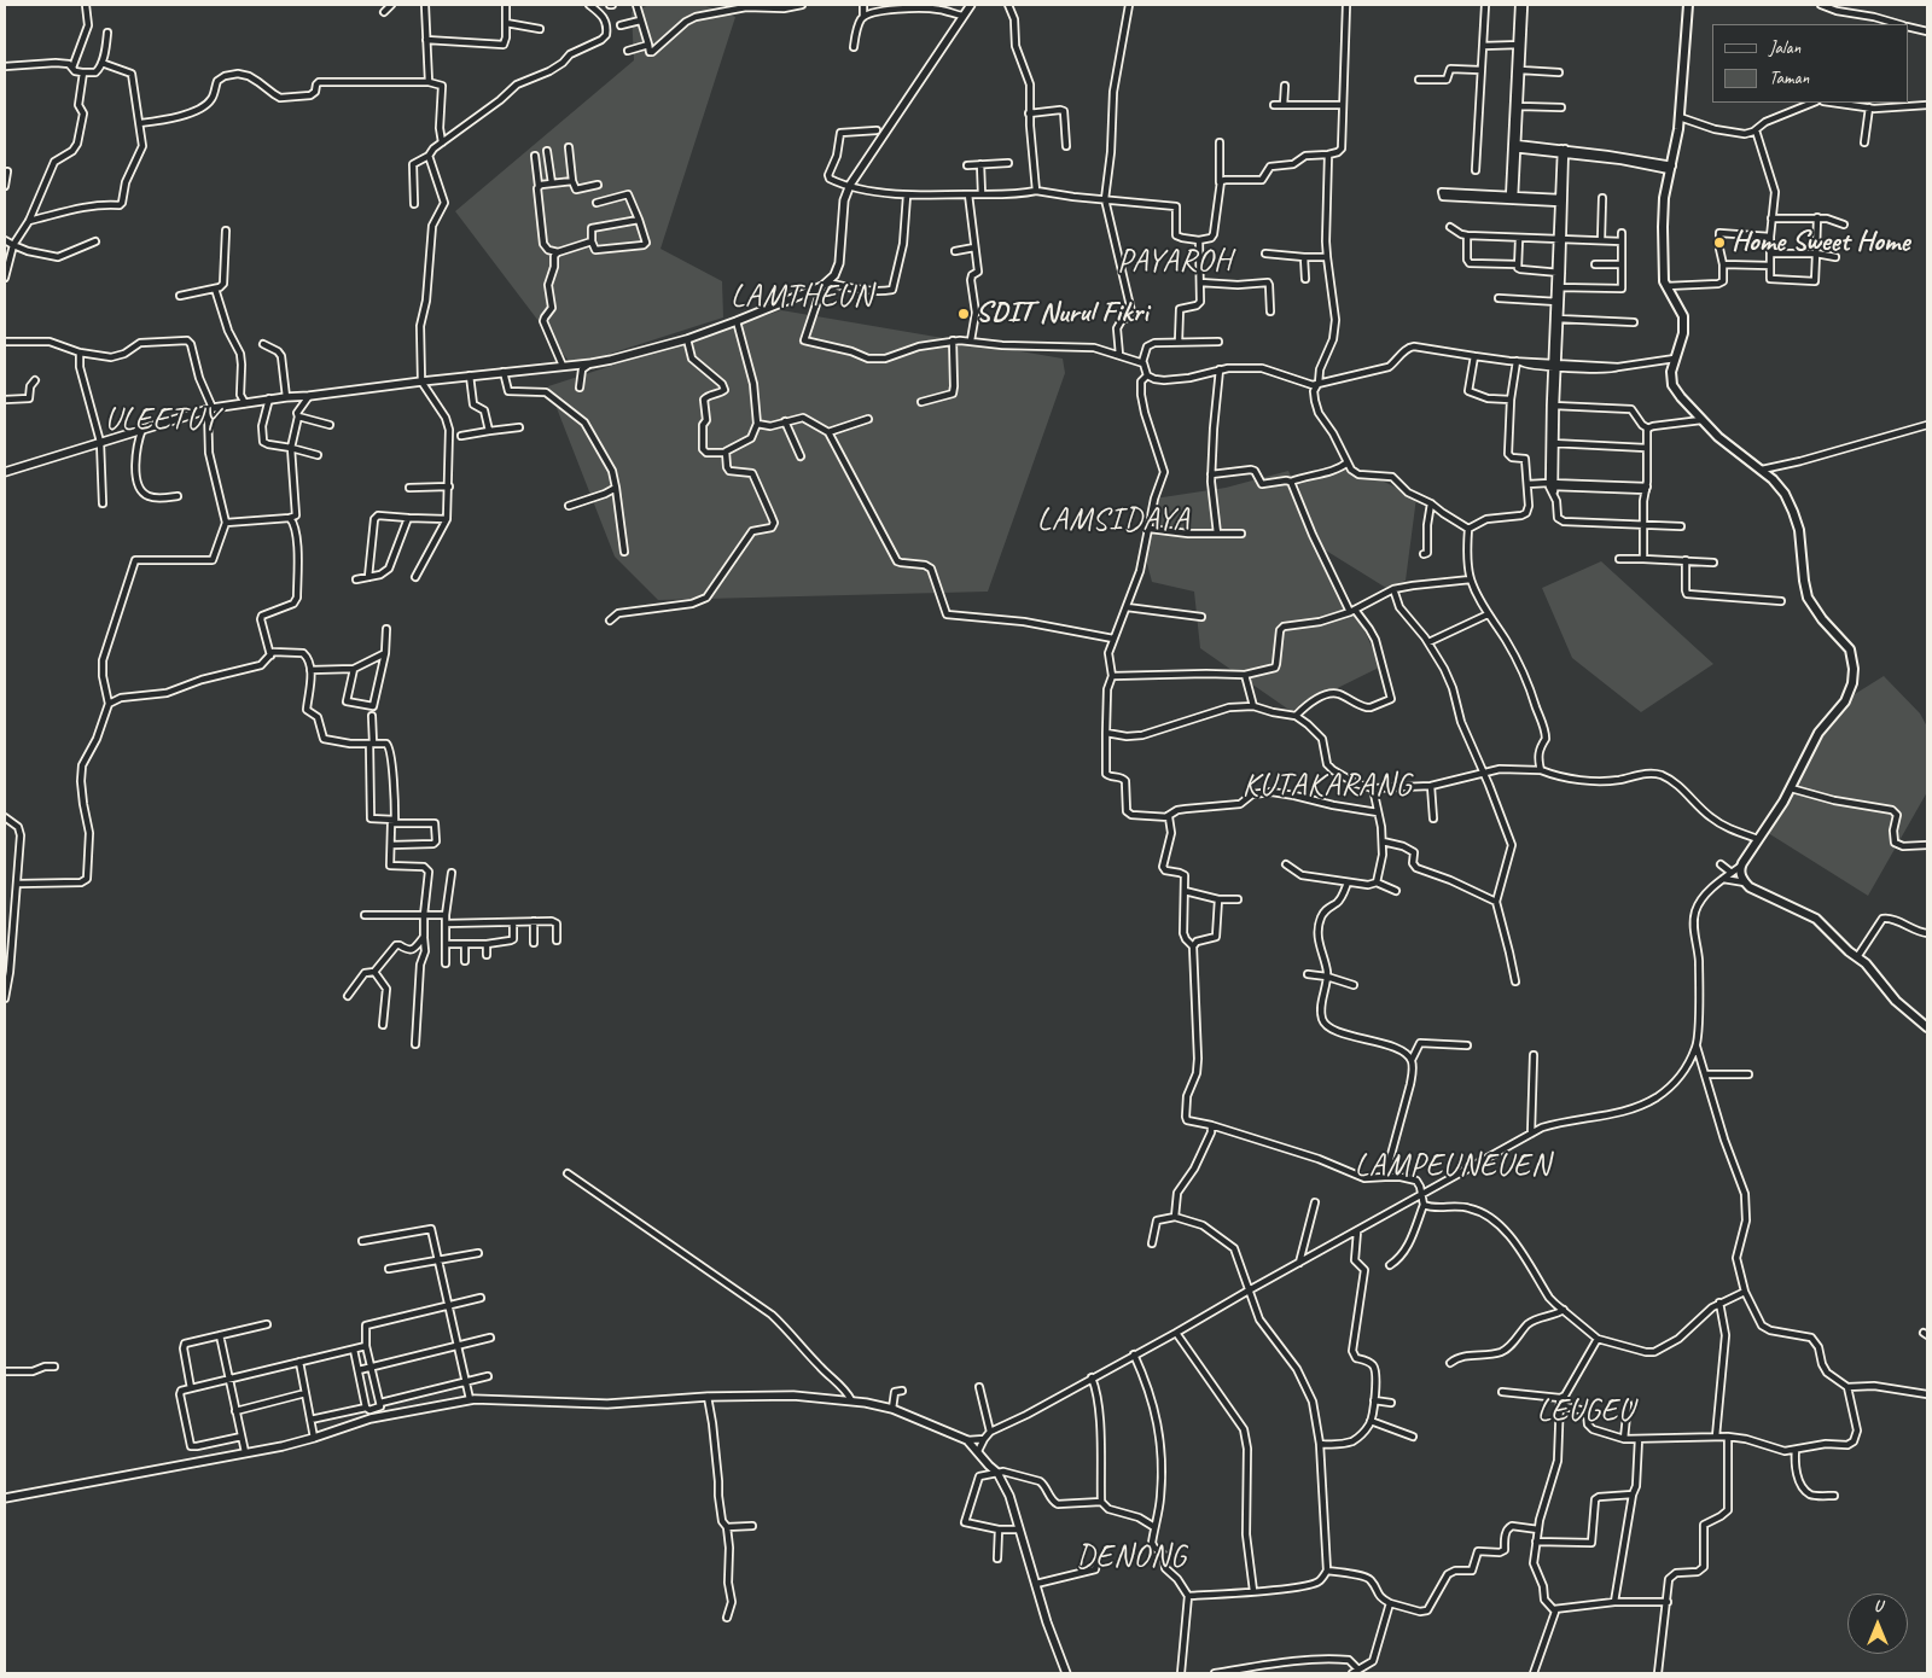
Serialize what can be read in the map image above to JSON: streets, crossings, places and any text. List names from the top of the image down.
{
  "districts": [
    "PAYAROH",
    "LAMTHEUN",
    "ULEETUY",
    "LAMSIDAYA",
    "KUTAKARANG",
    "LAMPEUNEUEN",
    "LEUGEU",
    "DENONG"
  ],
  "places": ["Home Sweet Home", "SDIT Nurul Fikri"],
  "legend": ["Jalan", "Taman"],
  "north": "top"
}
